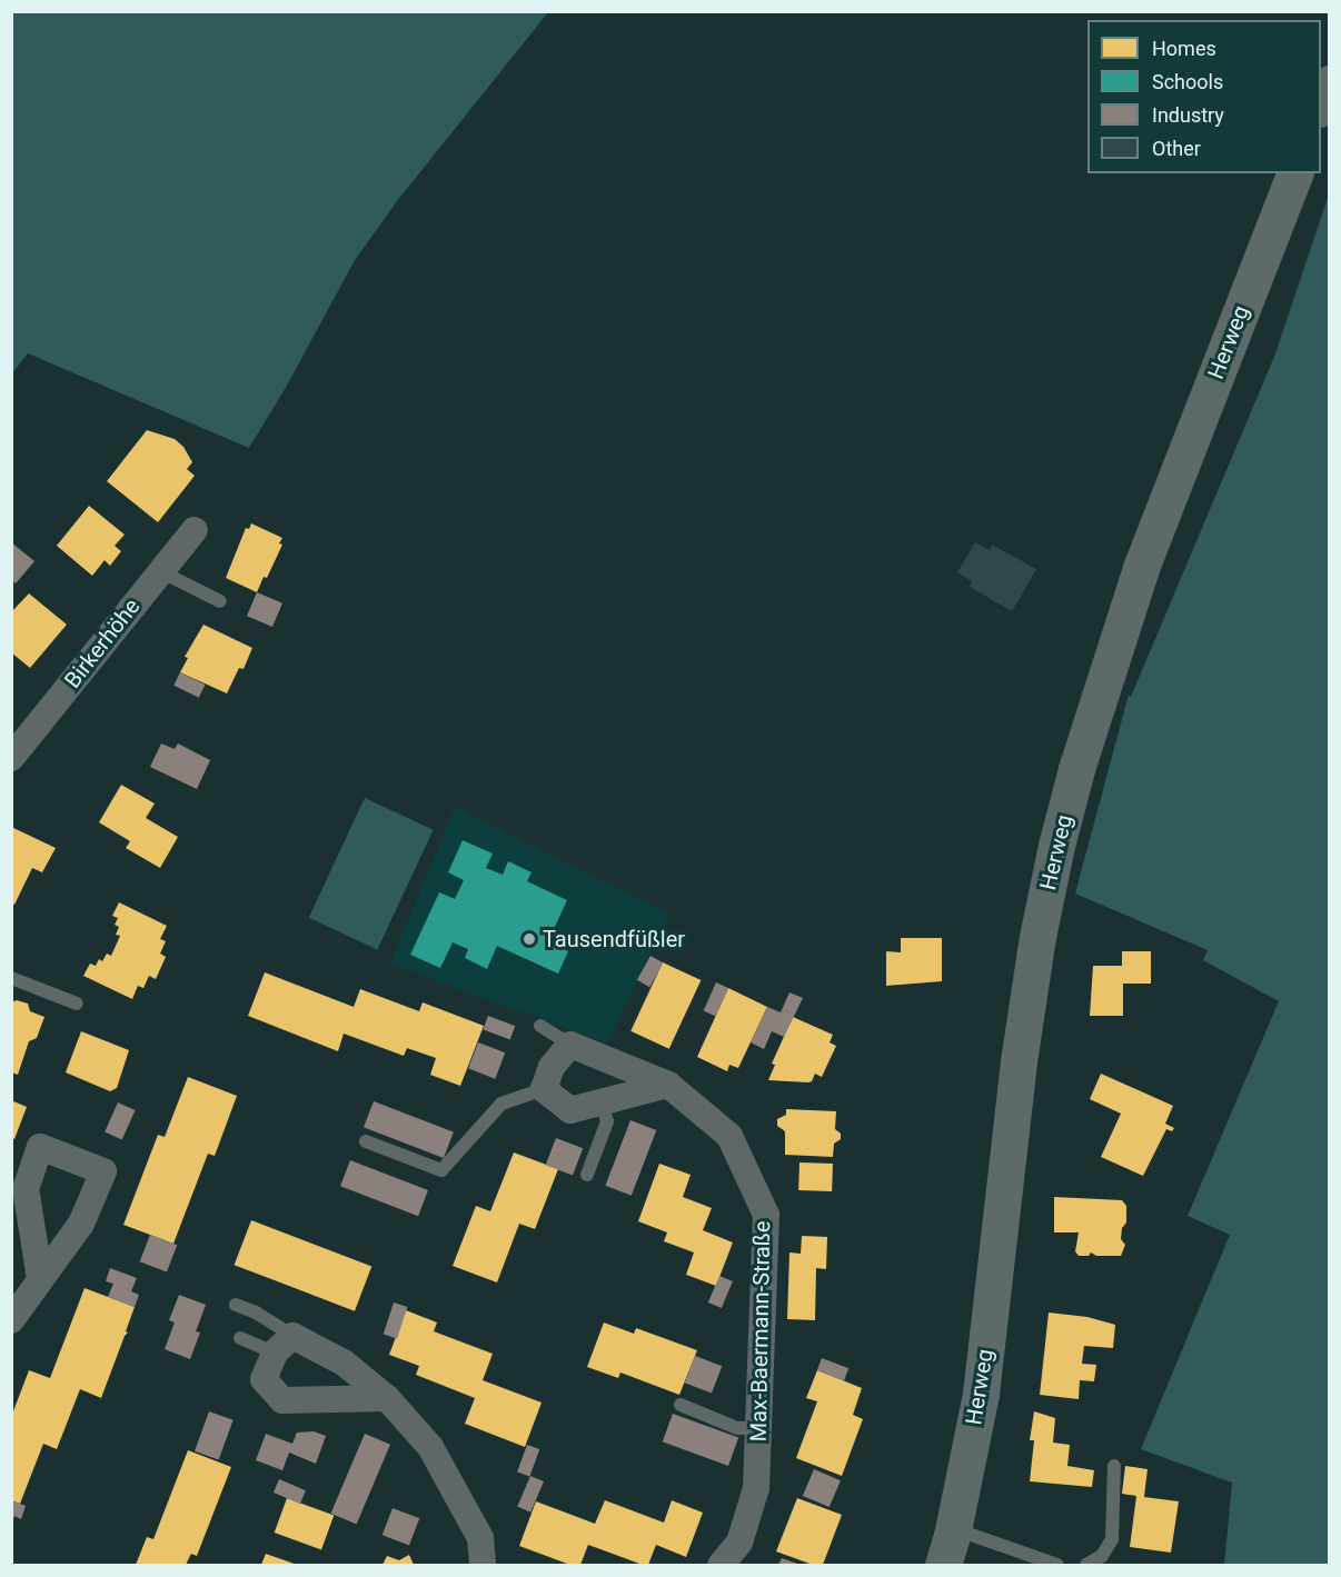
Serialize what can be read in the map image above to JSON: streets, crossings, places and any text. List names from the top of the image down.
{
  "streets": {
    "street": ["Herweg", "Birkerhöhe", "Max-Baermann-Straße"]
  },
  "places": ["Tausendfüßler"],
  "legend": [
    "Homes",
    "Schools",
    "Industry",
    "Other"
  ]
}
